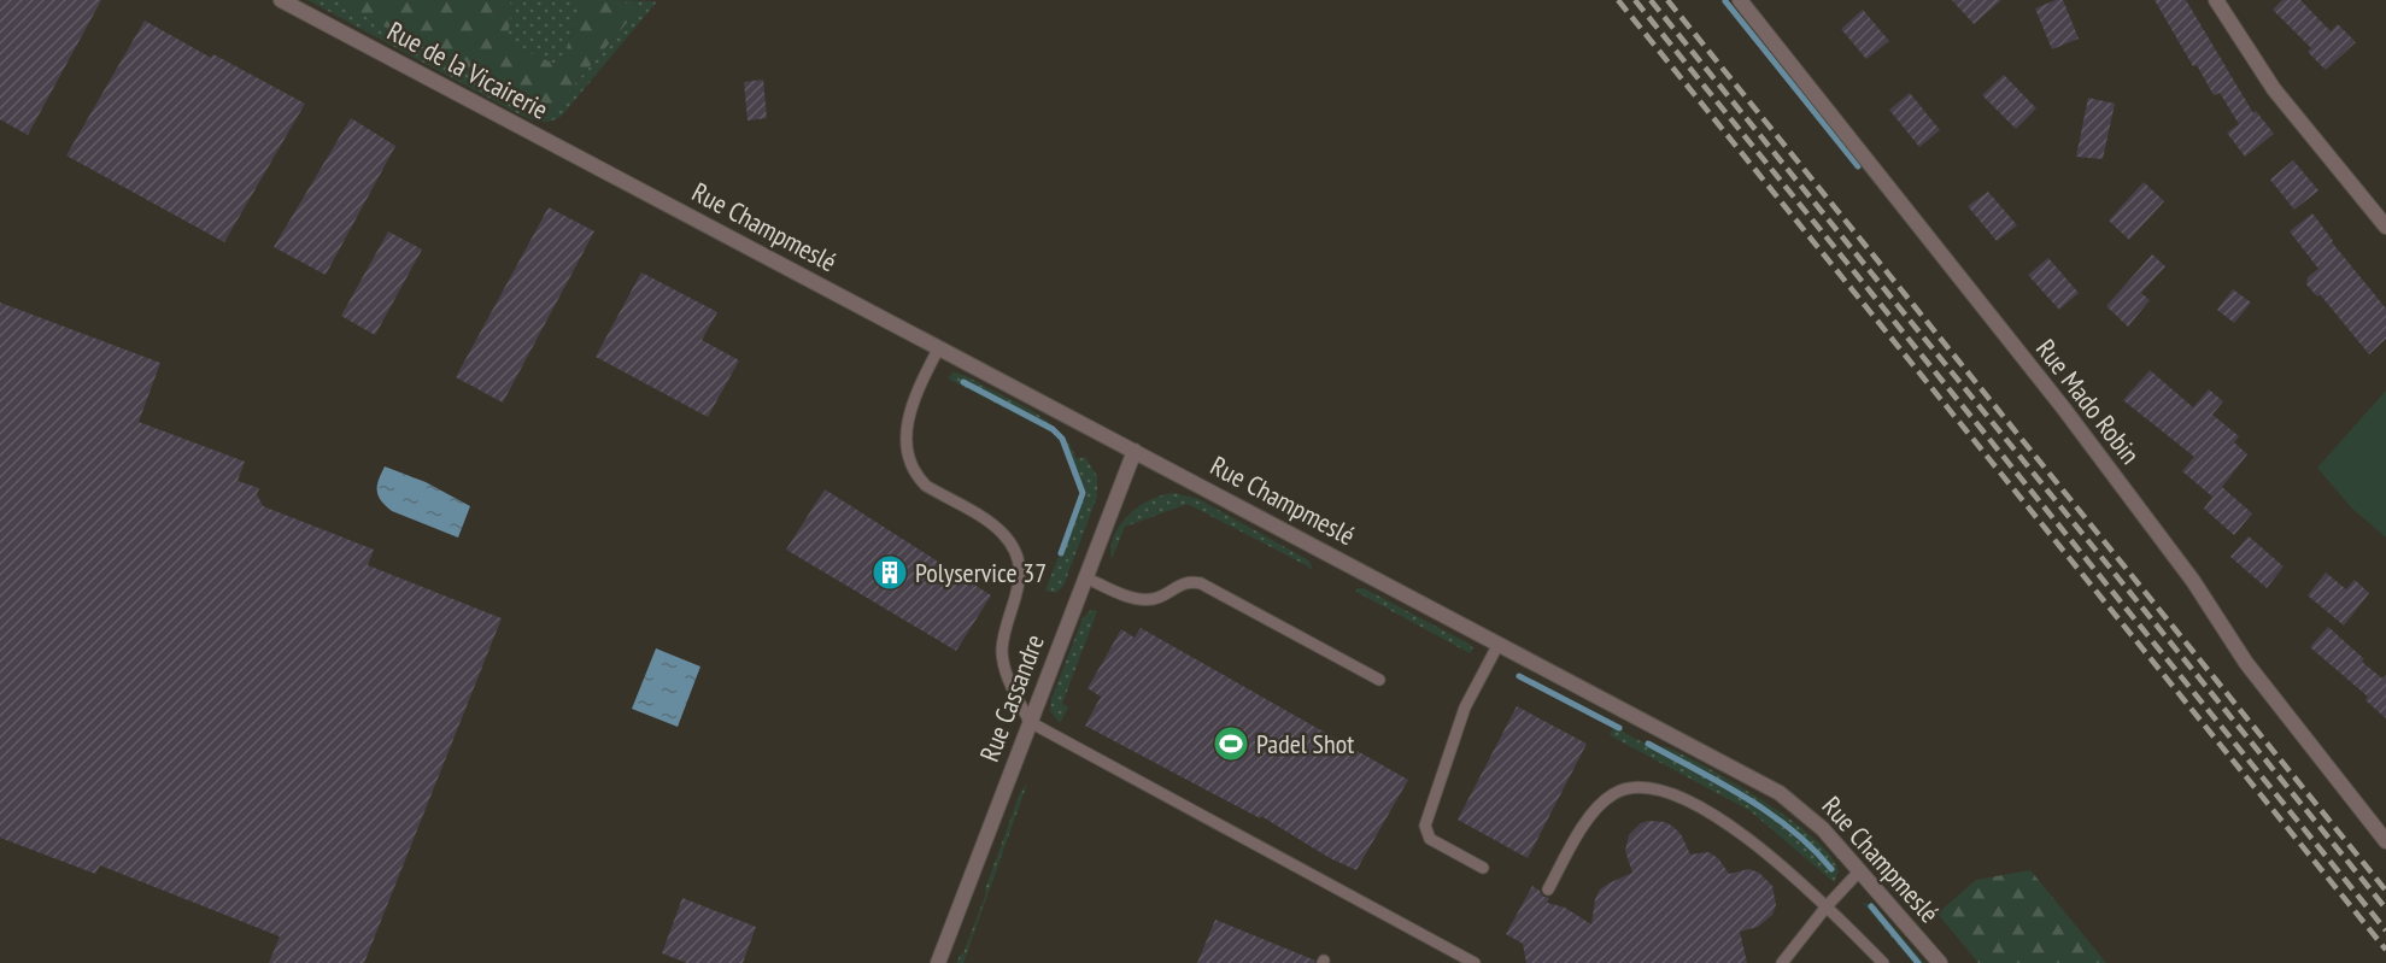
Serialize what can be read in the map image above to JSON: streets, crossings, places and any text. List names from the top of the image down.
{
  "streets": {
    "street": [
      "Rue de la Vicairerie",
      "Rue Champmeslé",
      "Rue Mado Robin",
      "Rue Cassandre"
    ]
  },
  "crossings": [
    ["Rue de la Vicairerie", "Rue Champmeslé"],
    ["Rue Champmeslé", "Rue Cassandre"]
  ],
  "places": {
    "building": ["Polyservice 37"],
    "sports": ["Padel Shot"]
  }
}
